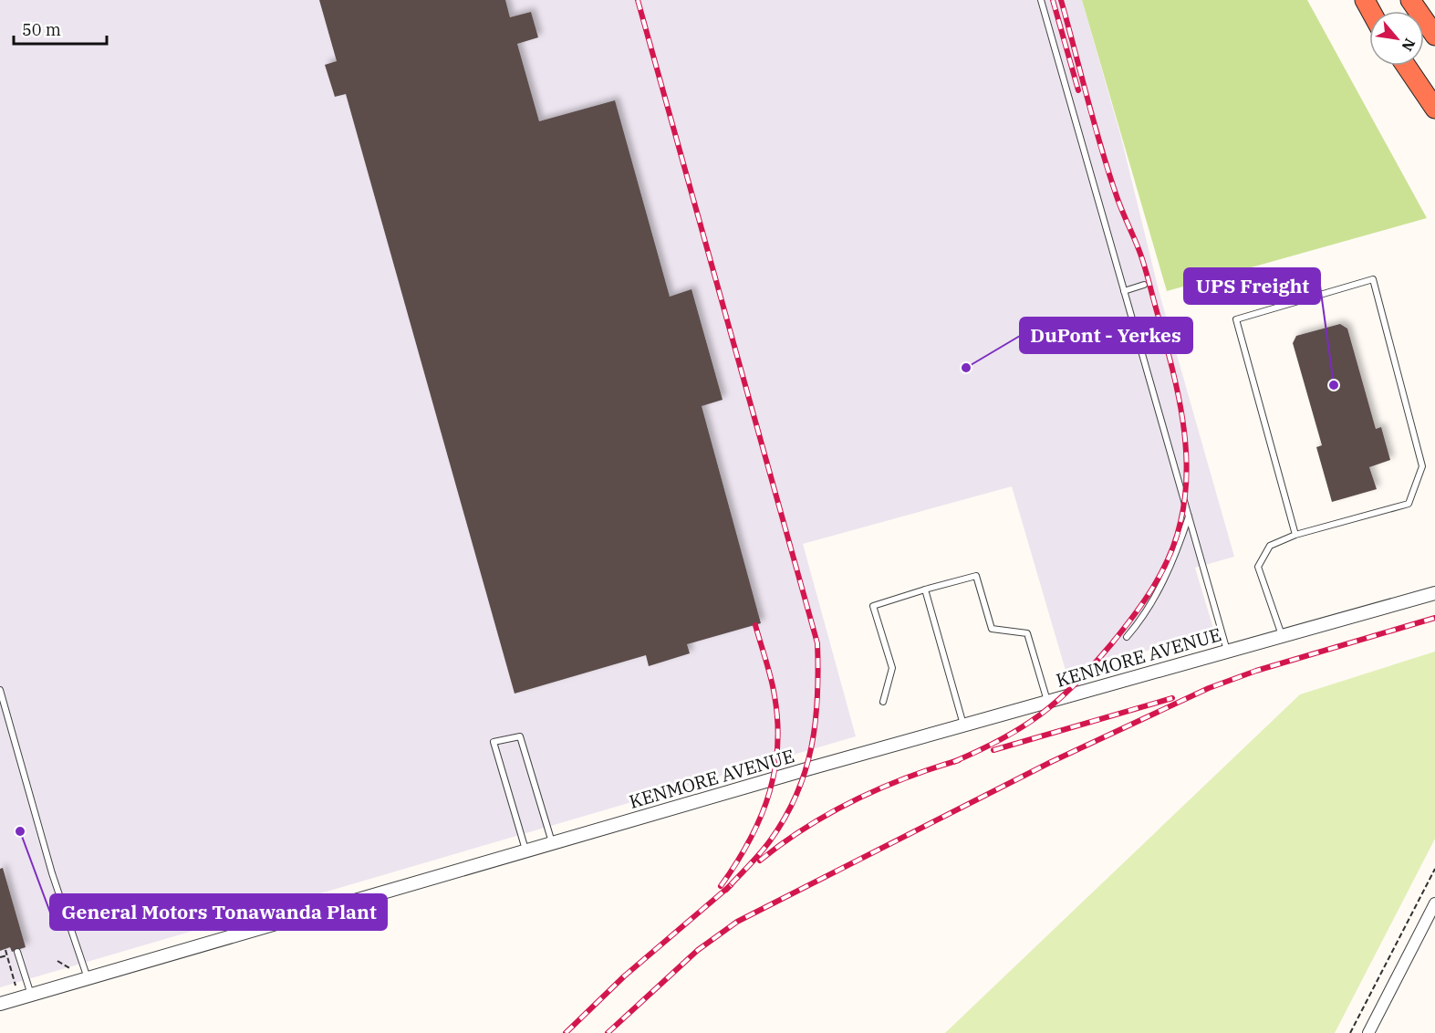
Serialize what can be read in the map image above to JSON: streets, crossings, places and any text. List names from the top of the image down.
{
  "streets": {
    "street": ["KENMORE AVENUE"]
  },
  "places": ["DuPont - Yerkes", "UPS Freight", "General Motors Tonawanda Plant"],
  "scale_bar": "50 m",
  "north": "bottom right"
}
